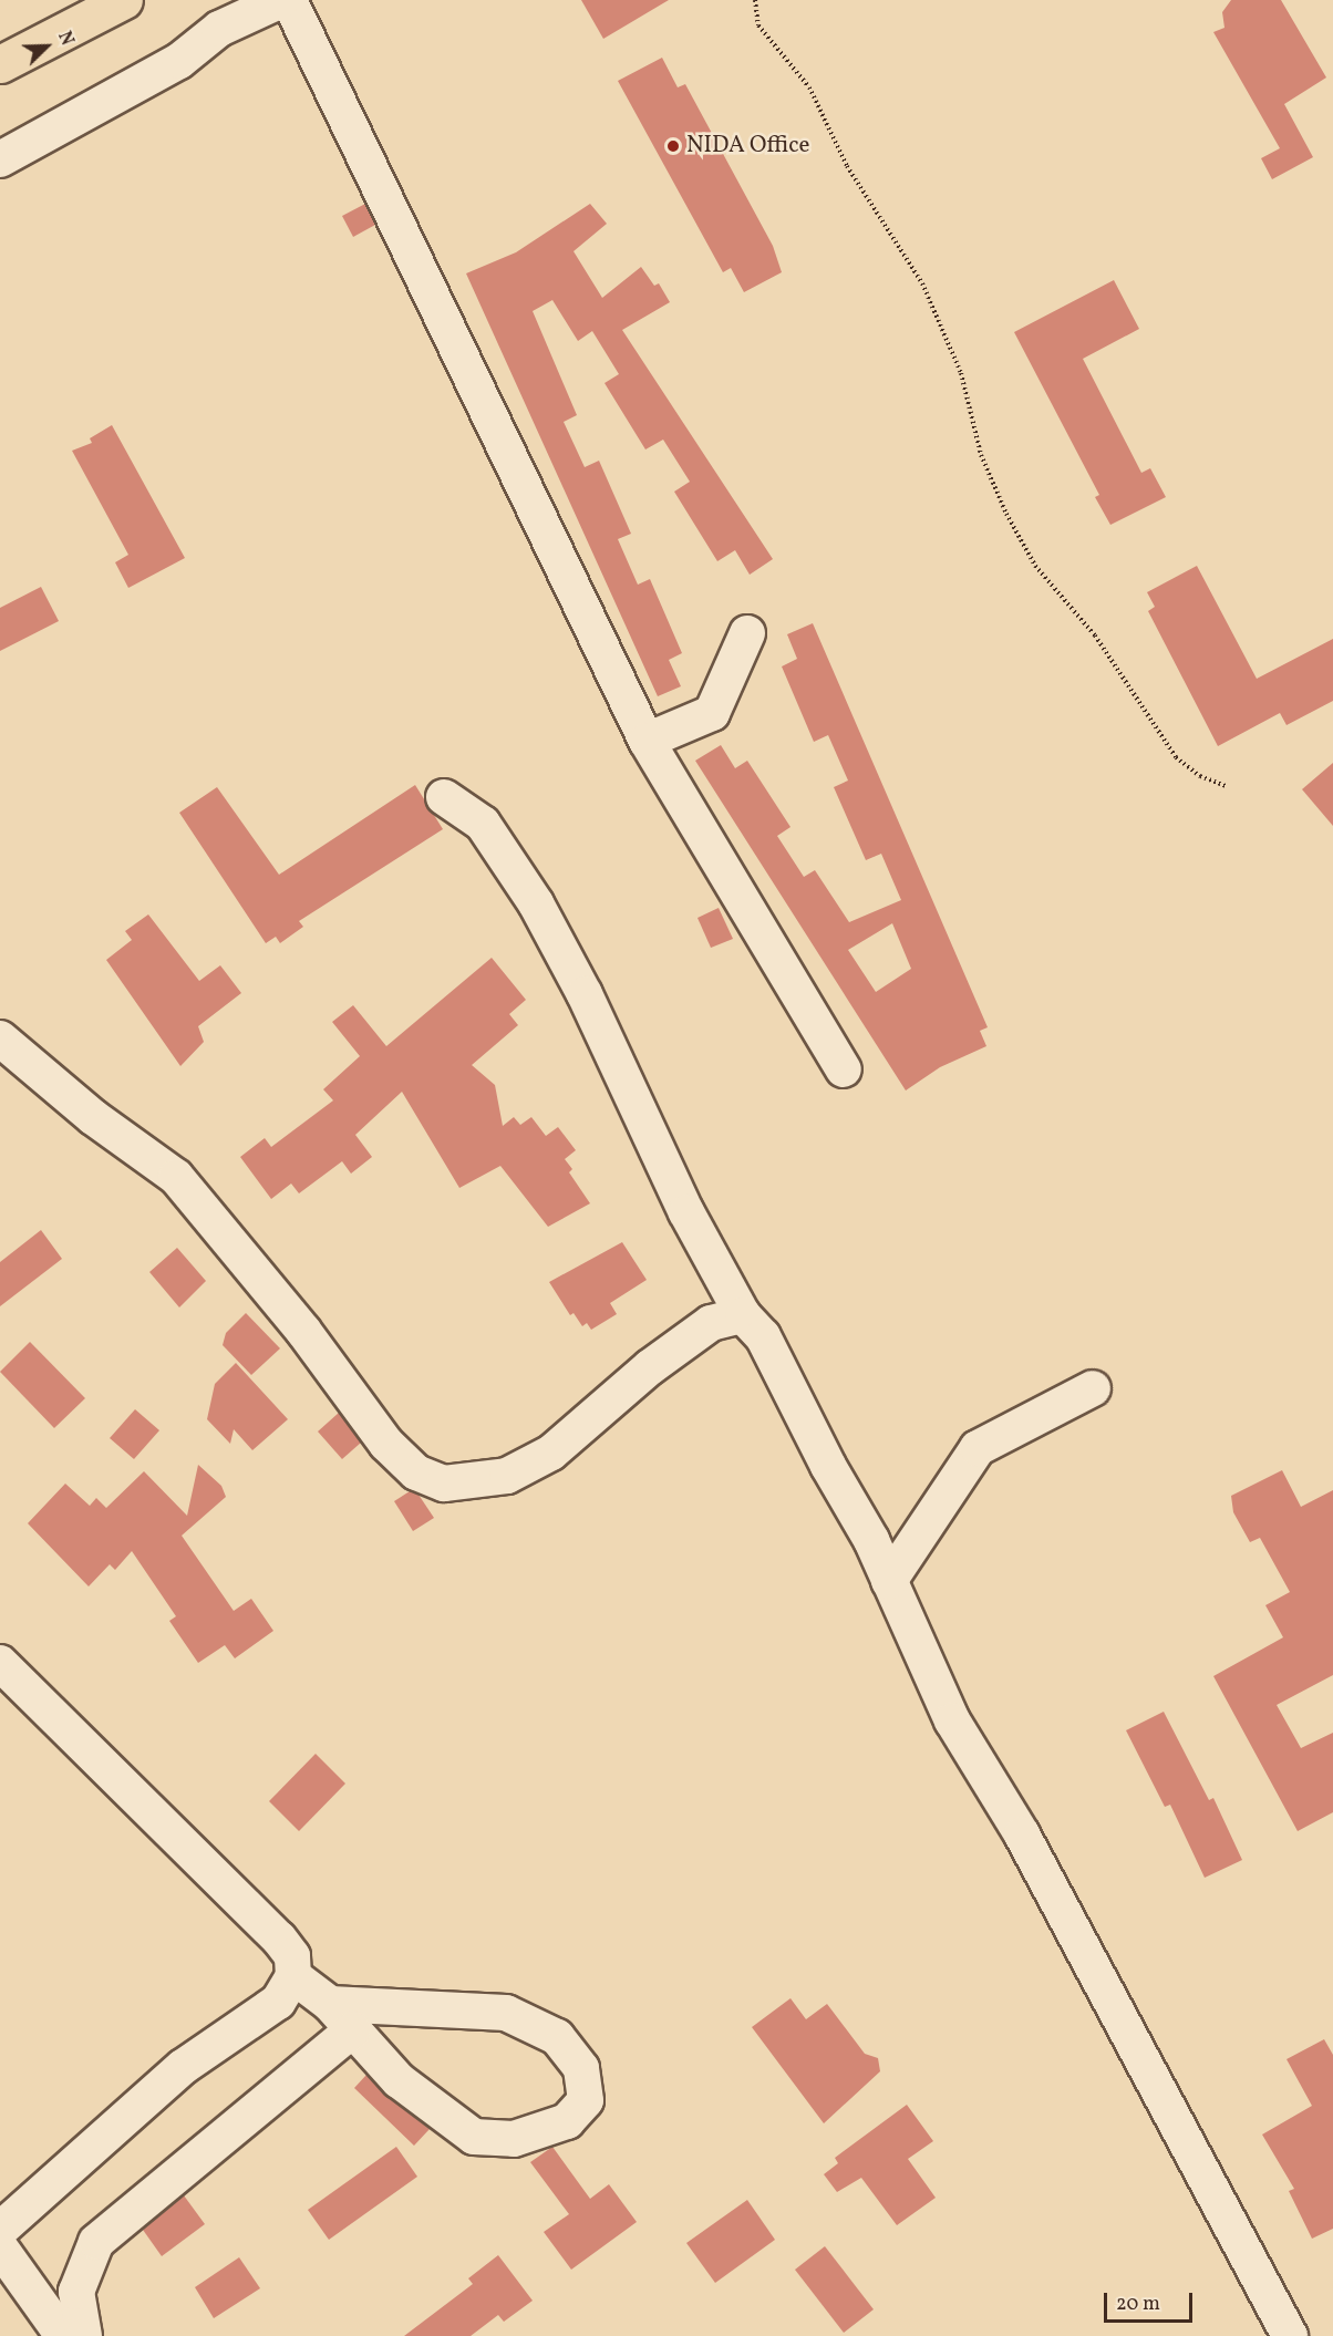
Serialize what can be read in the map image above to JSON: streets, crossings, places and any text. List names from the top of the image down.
{
  "places": ["NIDA Office"],
  "scale_bar": "20 m",
  "north": "top right"
}
